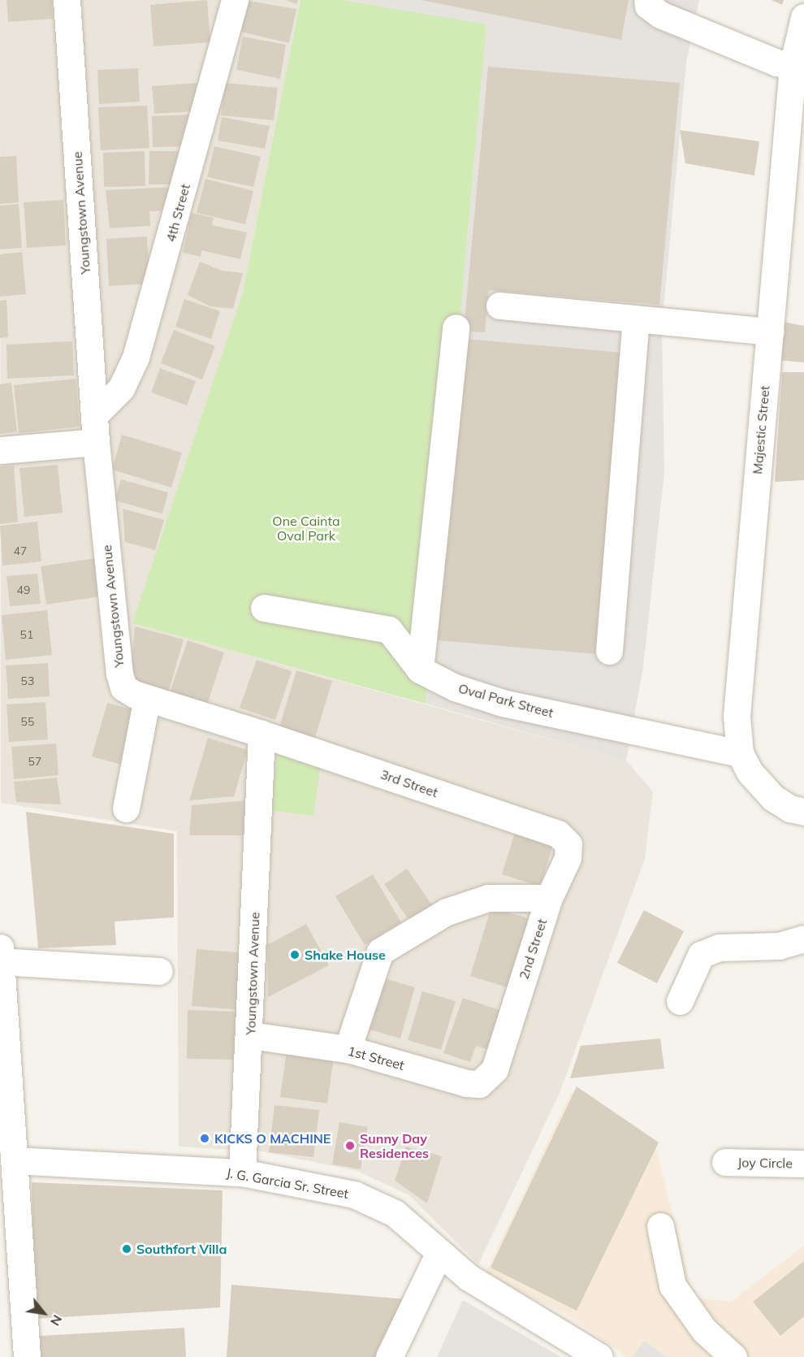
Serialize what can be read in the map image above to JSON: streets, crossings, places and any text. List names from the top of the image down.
{
  "streets": {
    "street": [
      "Youngstown Avenue",
      "4th Street",
      "Majestic Street",
      "Oval Park Street",
      "3rd Street",
      "2nd Street",
      "1st Street",
      "Joy Circle",
      "J. G. Garcia Sr. Street"
    ]
  },
  "crossings": [
    ["Youngstown Avenue", "4th Street"],
    ["Youngstown Avenue", "3rd Street"],
    ["Youngstown Avenue", "1st Street"],
    ["Youngstown Avenue", "J. G. Garcia Sr. Street"],
    ["Majestic Street", "Oval Park Street"],
    ["3rd Street", "2nd Street"],
    ["2nd Street", "1st Street"]
  ],
  "parks": ["One Cainta Oval Park"],
  "places": [
    "Shake House",
    "KICKS O MACHINE",
    "Sunny Day Residences",
    "Southfort Villa"
  ],
  "house_numbers": [
    "47",
    "49",
    "51",
    "53",
    "55",
    "57"
  ],
  "north": "bottom right"
}
